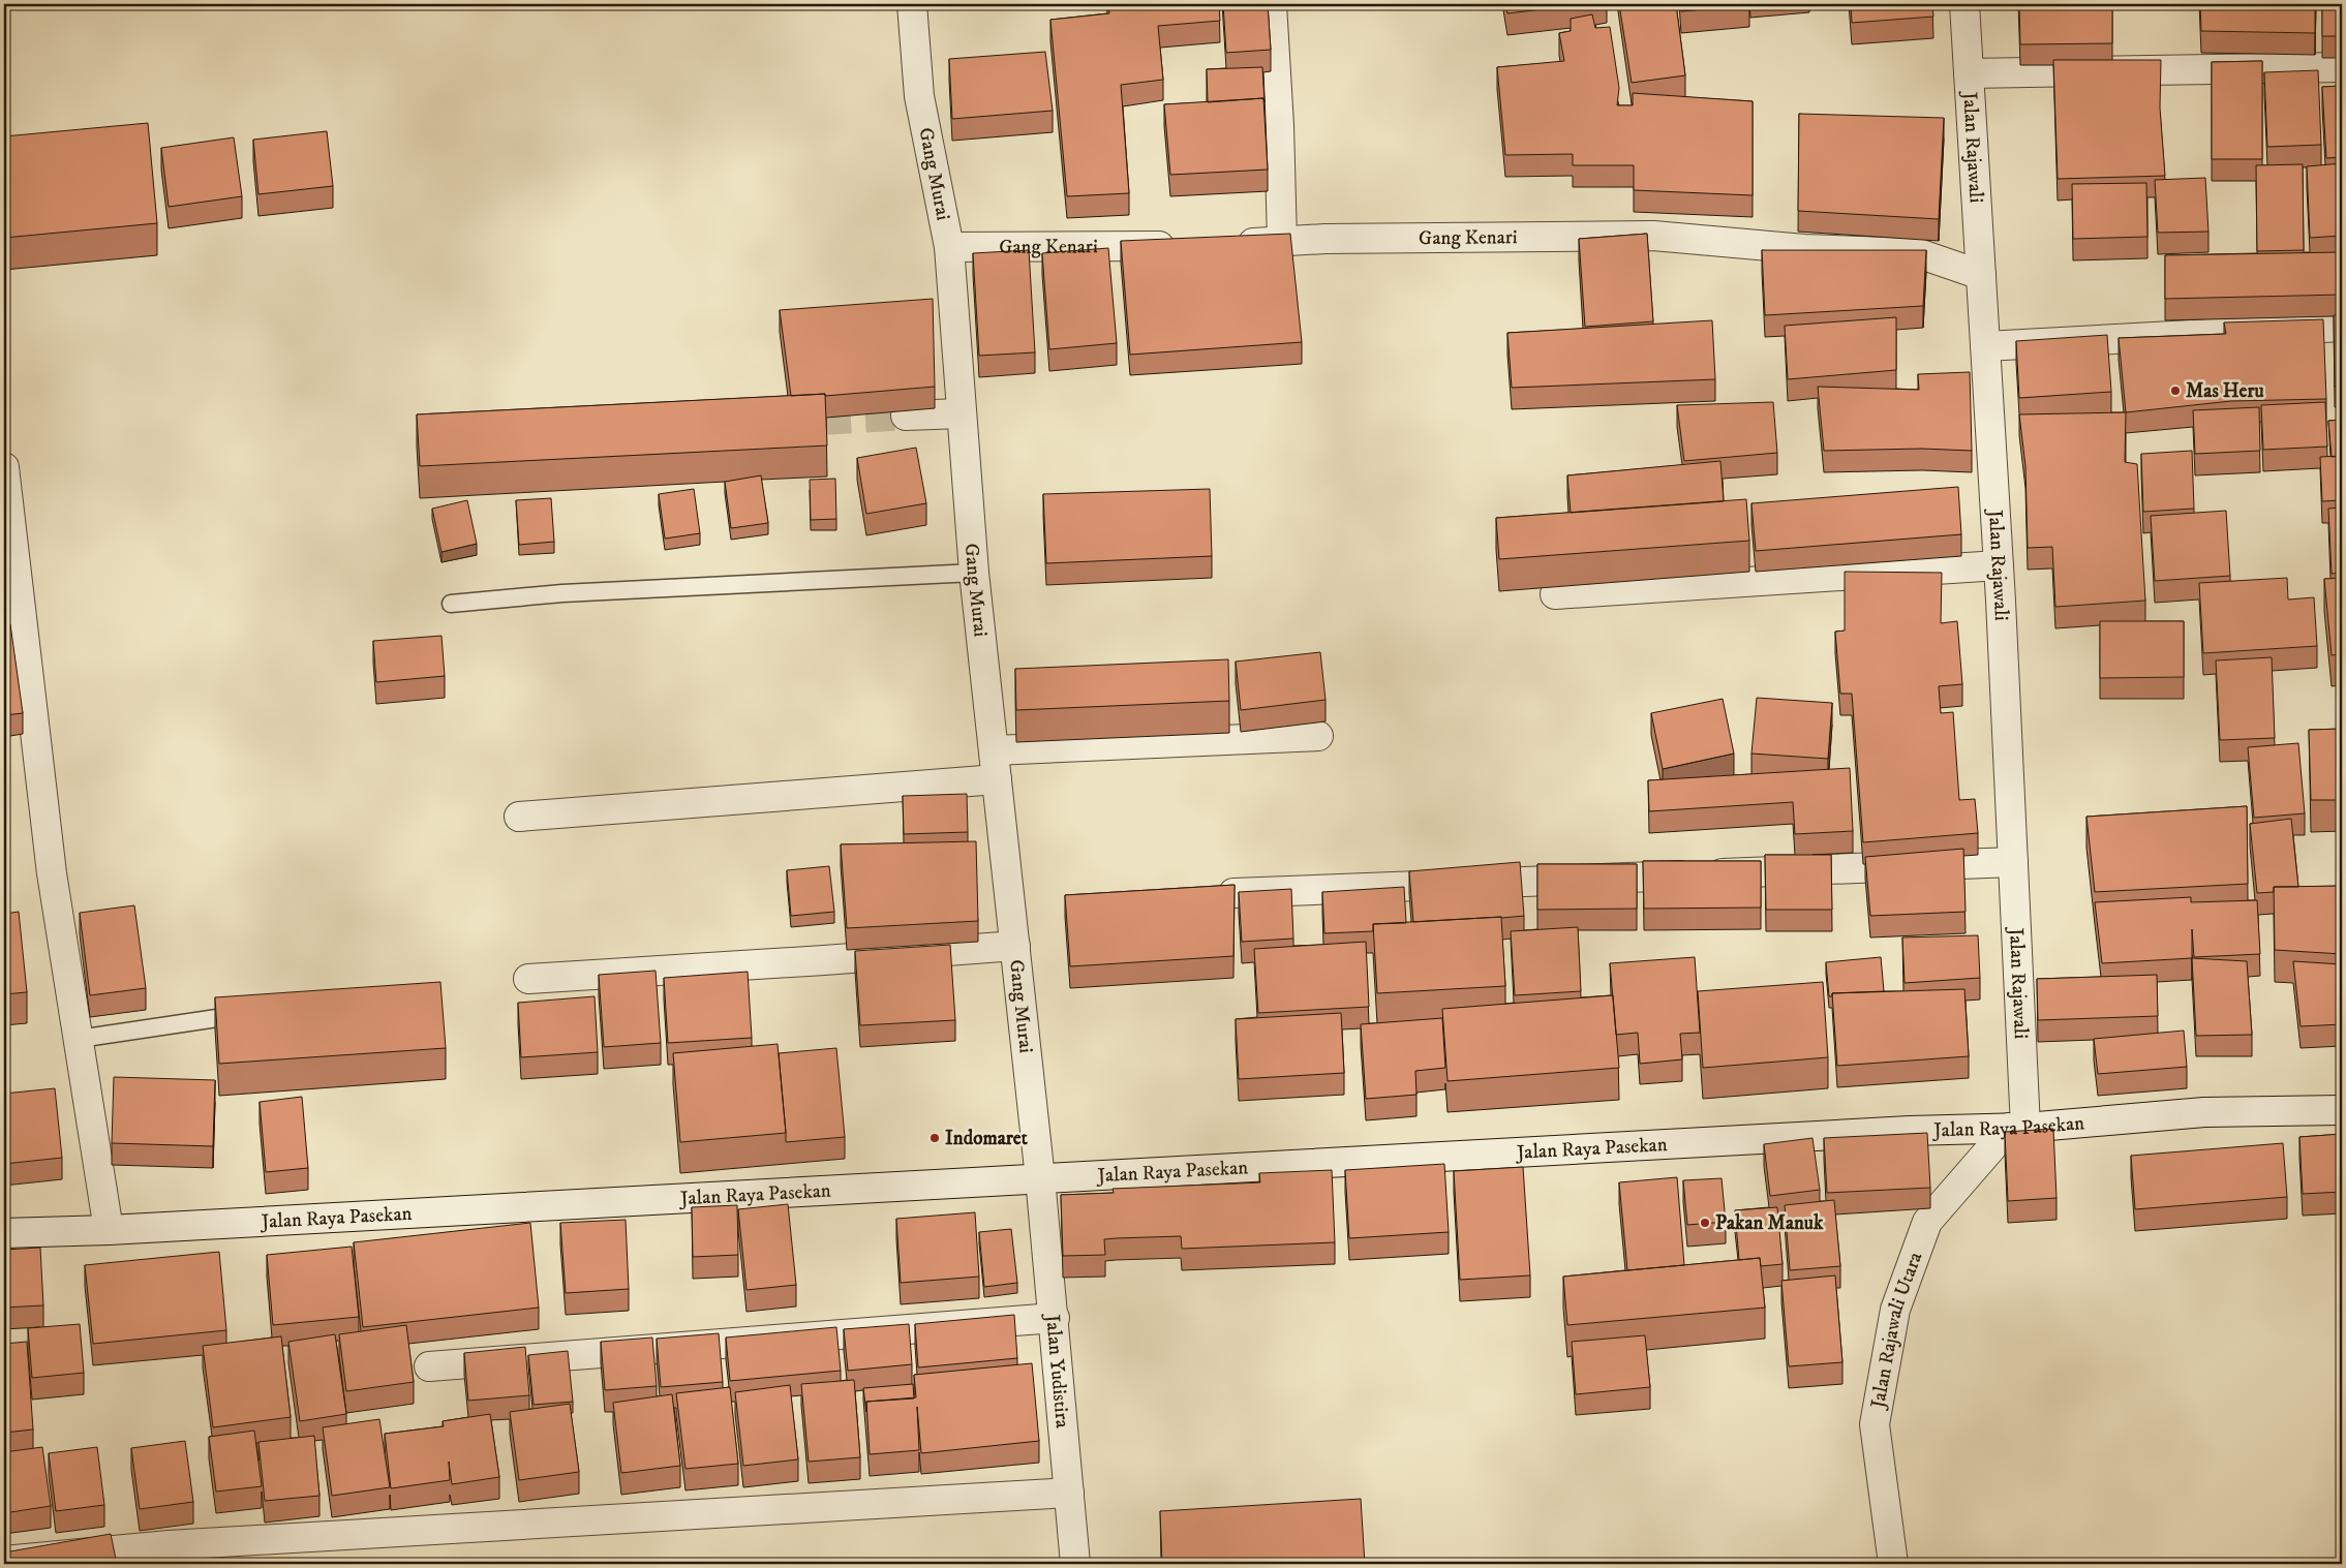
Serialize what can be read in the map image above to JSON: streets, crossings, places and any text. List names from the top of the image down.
{
  "streets": {
    "street": [
      "Jalan Rajawali",
      "Gang Murai",
      "Gang Kenari",
      "Jalan Raya Pasekan",
      "Jalan Rajawali Utara",
      "Jalan Yudistira"
    ]
  },
  "crossings": [
    ["Jalan Rajawali", "Gang Kenari"],
    ["Jalan Rajawali", "Jalan Raya Pasekan"],
    ["Jalan Rajawali", "Jalan Rajawali Utara"],
    ["Gang Murai", "Gang Kenari"],
    ["Gang Murai", "Jalan Raya Pasekan"],
    ["Gang Murai", "Jalan Yudistira"],
    ["Jalan Raya Pasekan", "Jalan Rajawali Utara"],
    ["Jalan Raya Pasekan", "Jalan Yudistira"]
  ],
  "places": ["Mas Heru", "Indomaret", "Pakan Manuk"]
}
